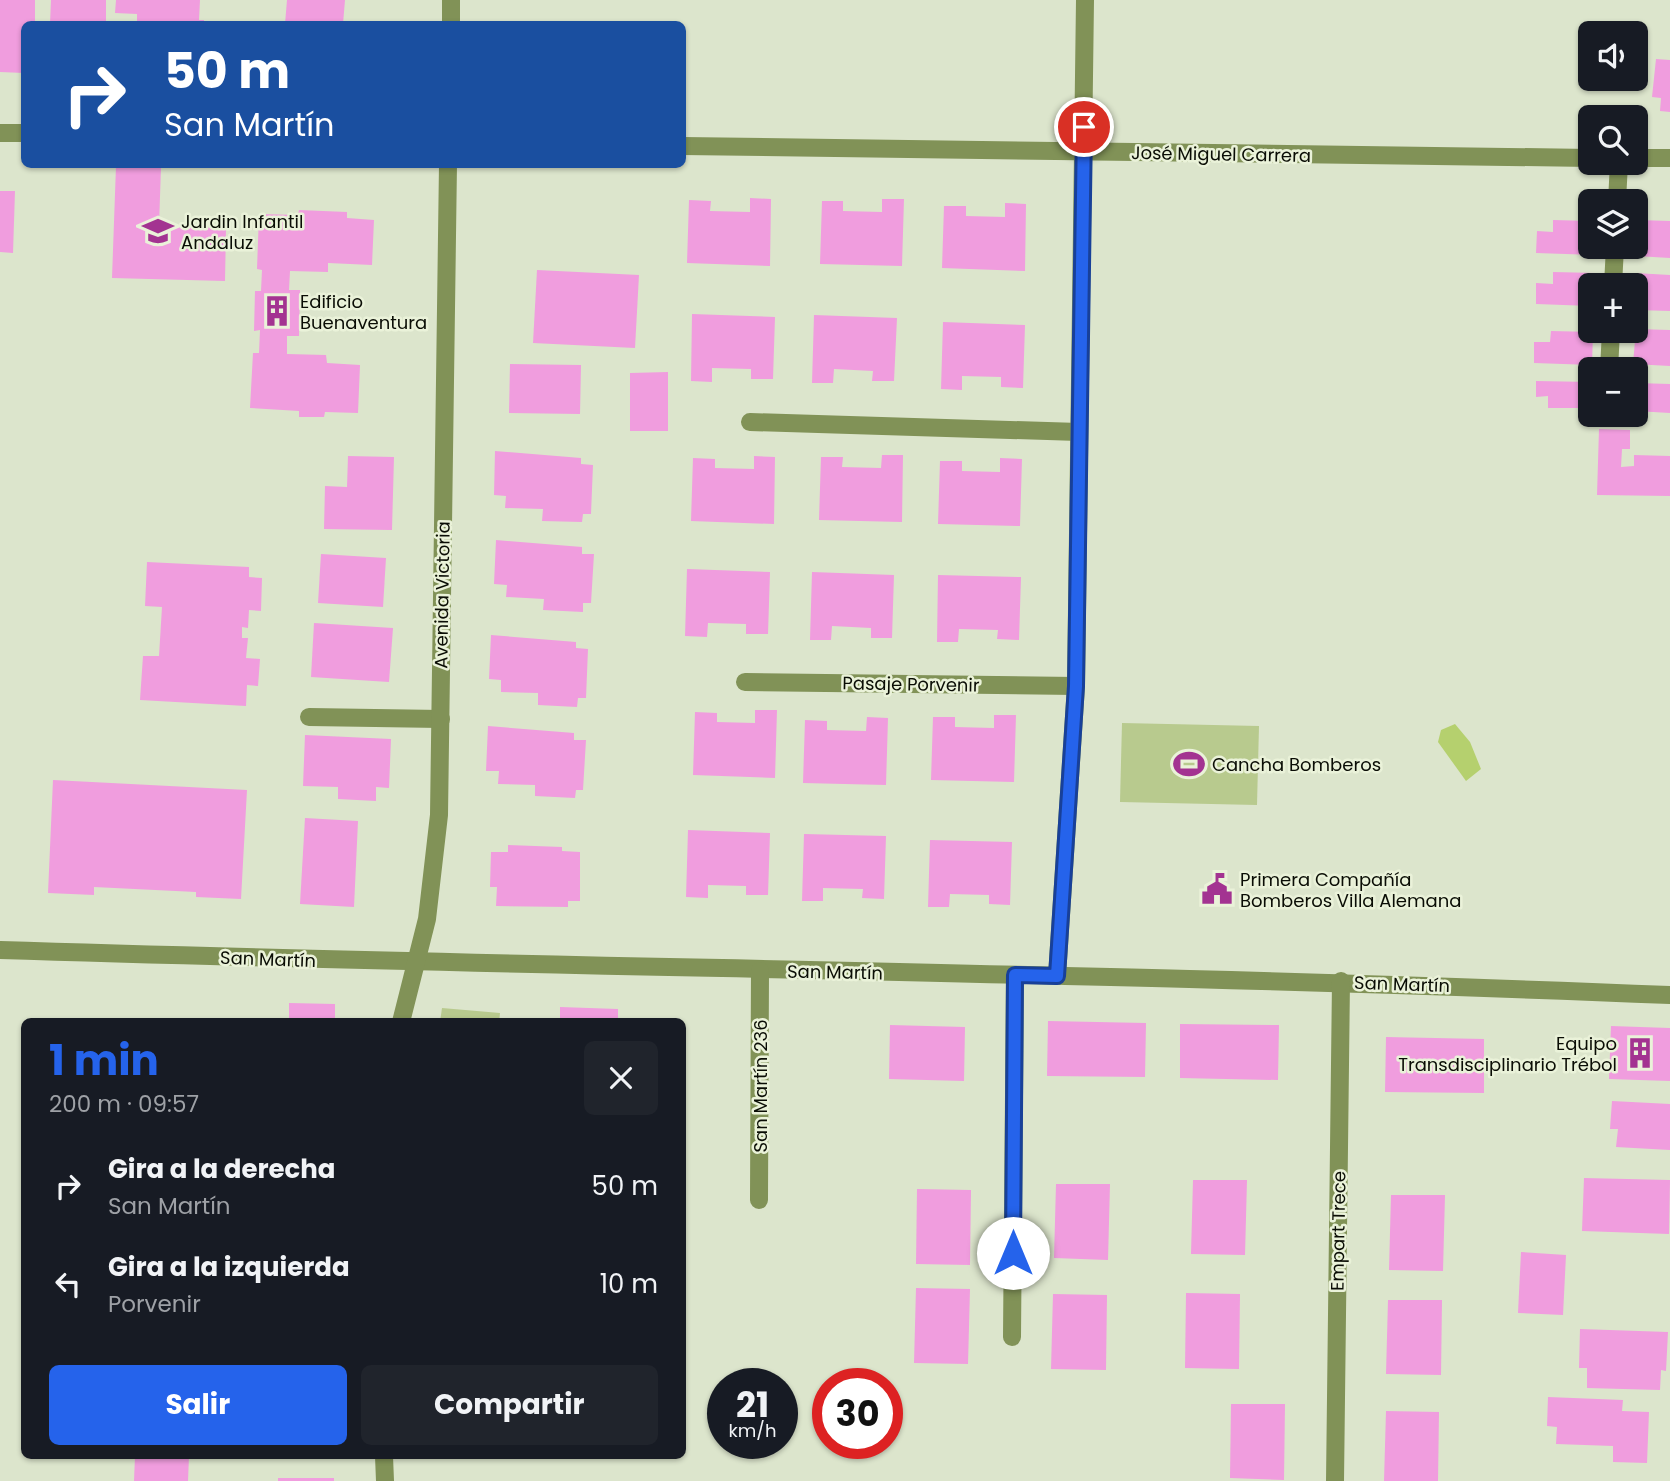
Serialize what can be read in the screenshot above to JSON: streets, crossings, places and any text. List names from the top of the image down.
{
  "streets": {
    "street": [
      "José Miguel Carrera",
      "Avenida Victoria",
      "Pasaje Porvenir",
      "San Martín",
      "San Martín 236",
      "Empart Trece"
    ]
  },
  "crossings": [
    ["Avenida Victoria", "San Martín"],
    ["San Martín", "San Martín 236"],
    ["San Martín", "Empart Trece"]
  ],
  "places": {
    "school or university": ["Jardin Infantil Andaluz"],
    "building": ["Edificio Buenaventura", "Equipo Transdisciplinario Trébol"],
    "sports": ["Cancha Bomberos"],
    "public building": ["Primera Compañía Bomberos Villa Alemana"]
  },
  "page": {
    "map_buttons": ["+", "−"],
    "turn": ["50 m", "San Martín"],
    "heading": ["1 min", "200 m · 09:57"],
    "list": [
      {
        "name": "Gira a la derecha",
        "note": "San Martín",
        "value": "50 m"
      },
      {
        "name": "Gira a la izquierda",
        "note": "Porvenir",
        "value": "10 m"
      }
    ],
    "buttons": ["Salir", "Compartir"],
    "speed": "21 km/h",
    "limit": "30"
  }
}
